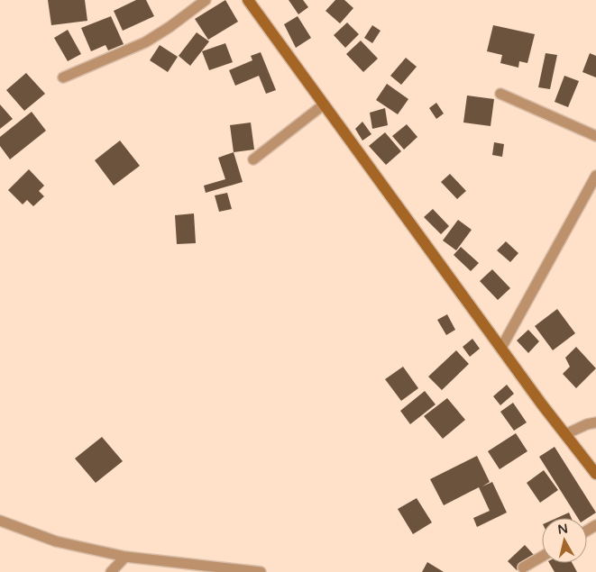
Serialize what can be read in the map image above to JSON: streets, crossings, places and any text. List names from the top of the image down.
{
  "north": "top"
}
